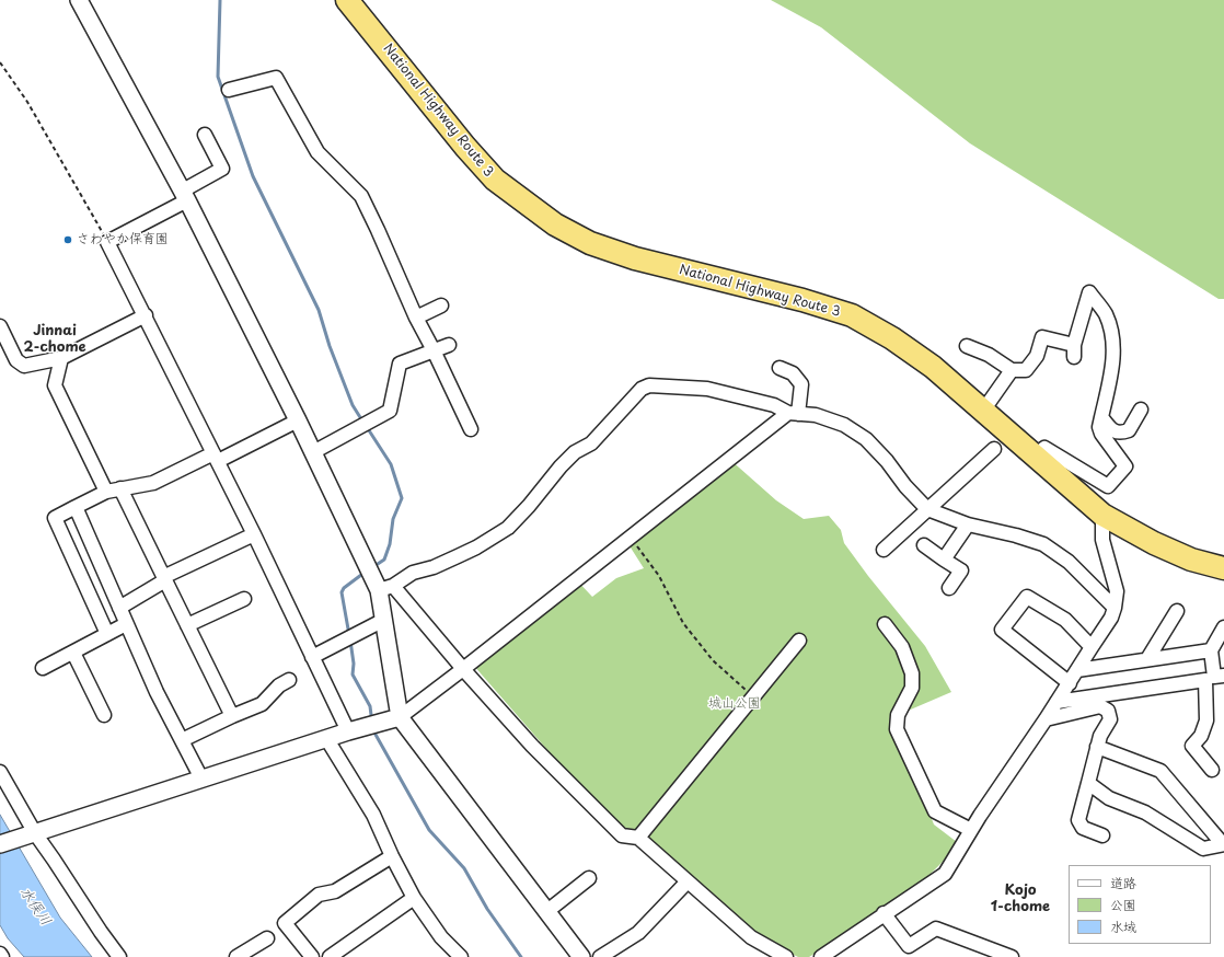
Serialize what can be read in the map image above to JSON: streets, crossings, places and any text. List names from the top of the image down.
{
  "streets": {
    "highway": ["National Highway Route 3"]
  },
  "districts": ["Jinnai 2-chome", "Kojo 1-chome"],
  "water": ["水俣川"],
  "parks": ["城山公園"],
  "places": ["さわやか保育園"],
  "legend": ["道路", "公園", "水域"]
}
